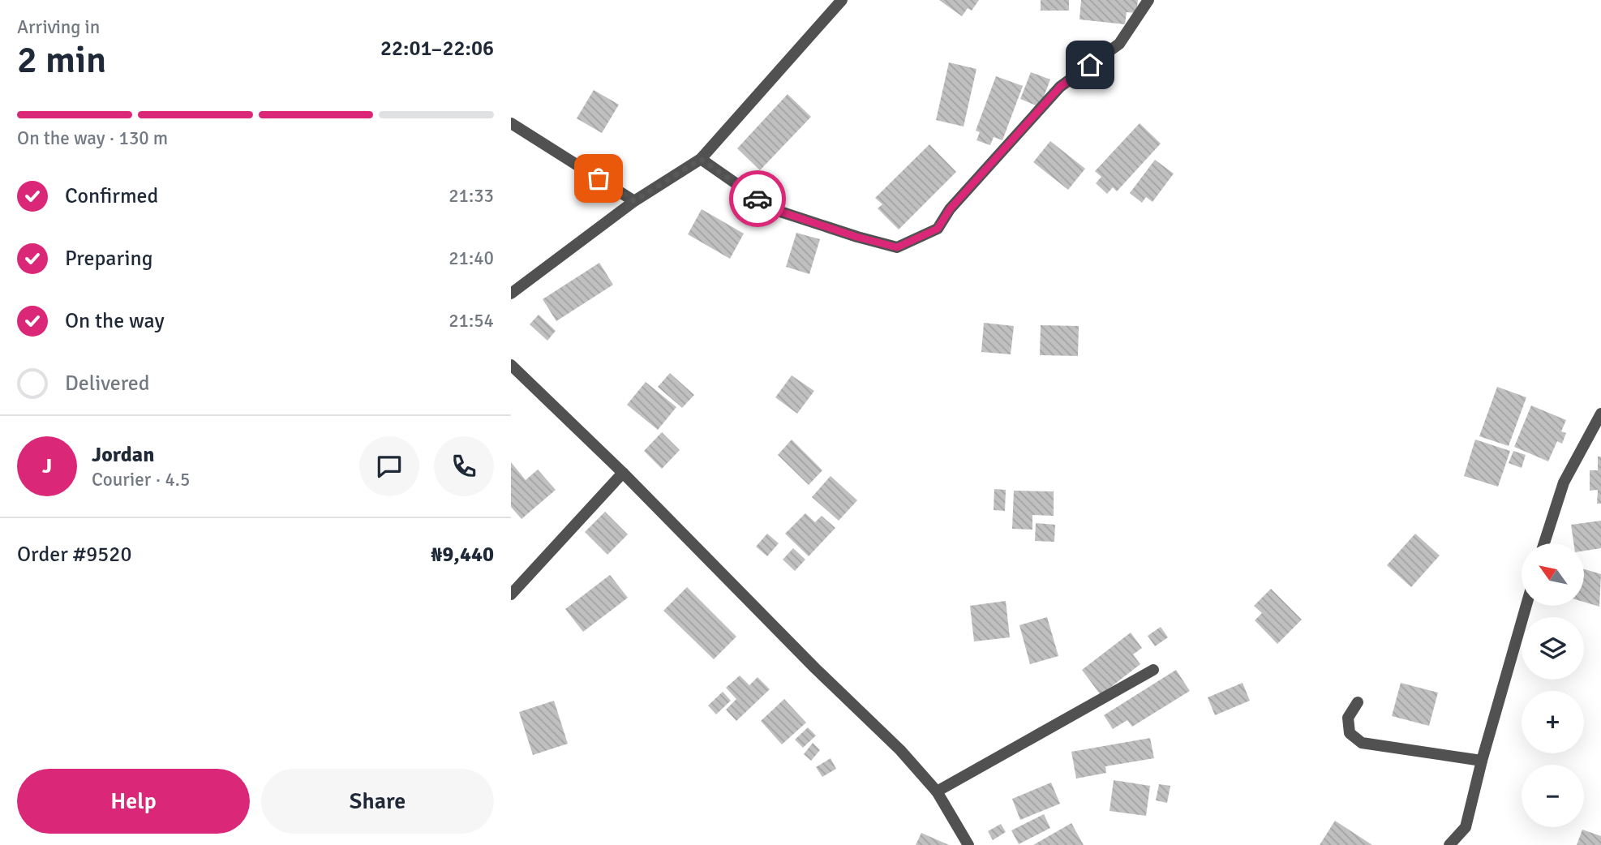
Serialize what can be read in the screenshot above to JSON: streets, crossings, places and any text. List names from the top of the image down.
{
  "north": "top left",
  "page": {
    "heading": ["2 min", "Arriving in", "22:01–22:06"],
    "panel": [
      "Jordan",
      "Courier · 4.5",
      "Order #9520",
      "₦9,440"
    ],
    "bar": "On the way · 130 m",
    "list": [
      ["Confirmed", "21:33"],
      ["Preparing", "21:40"],
      ["On the way", "21:54"],
      "Delivered"
    ],
    "round": "J",
    "map_buttons": ["+", "−"],
    "buttons": ["Help", "Share"]
  }
}
